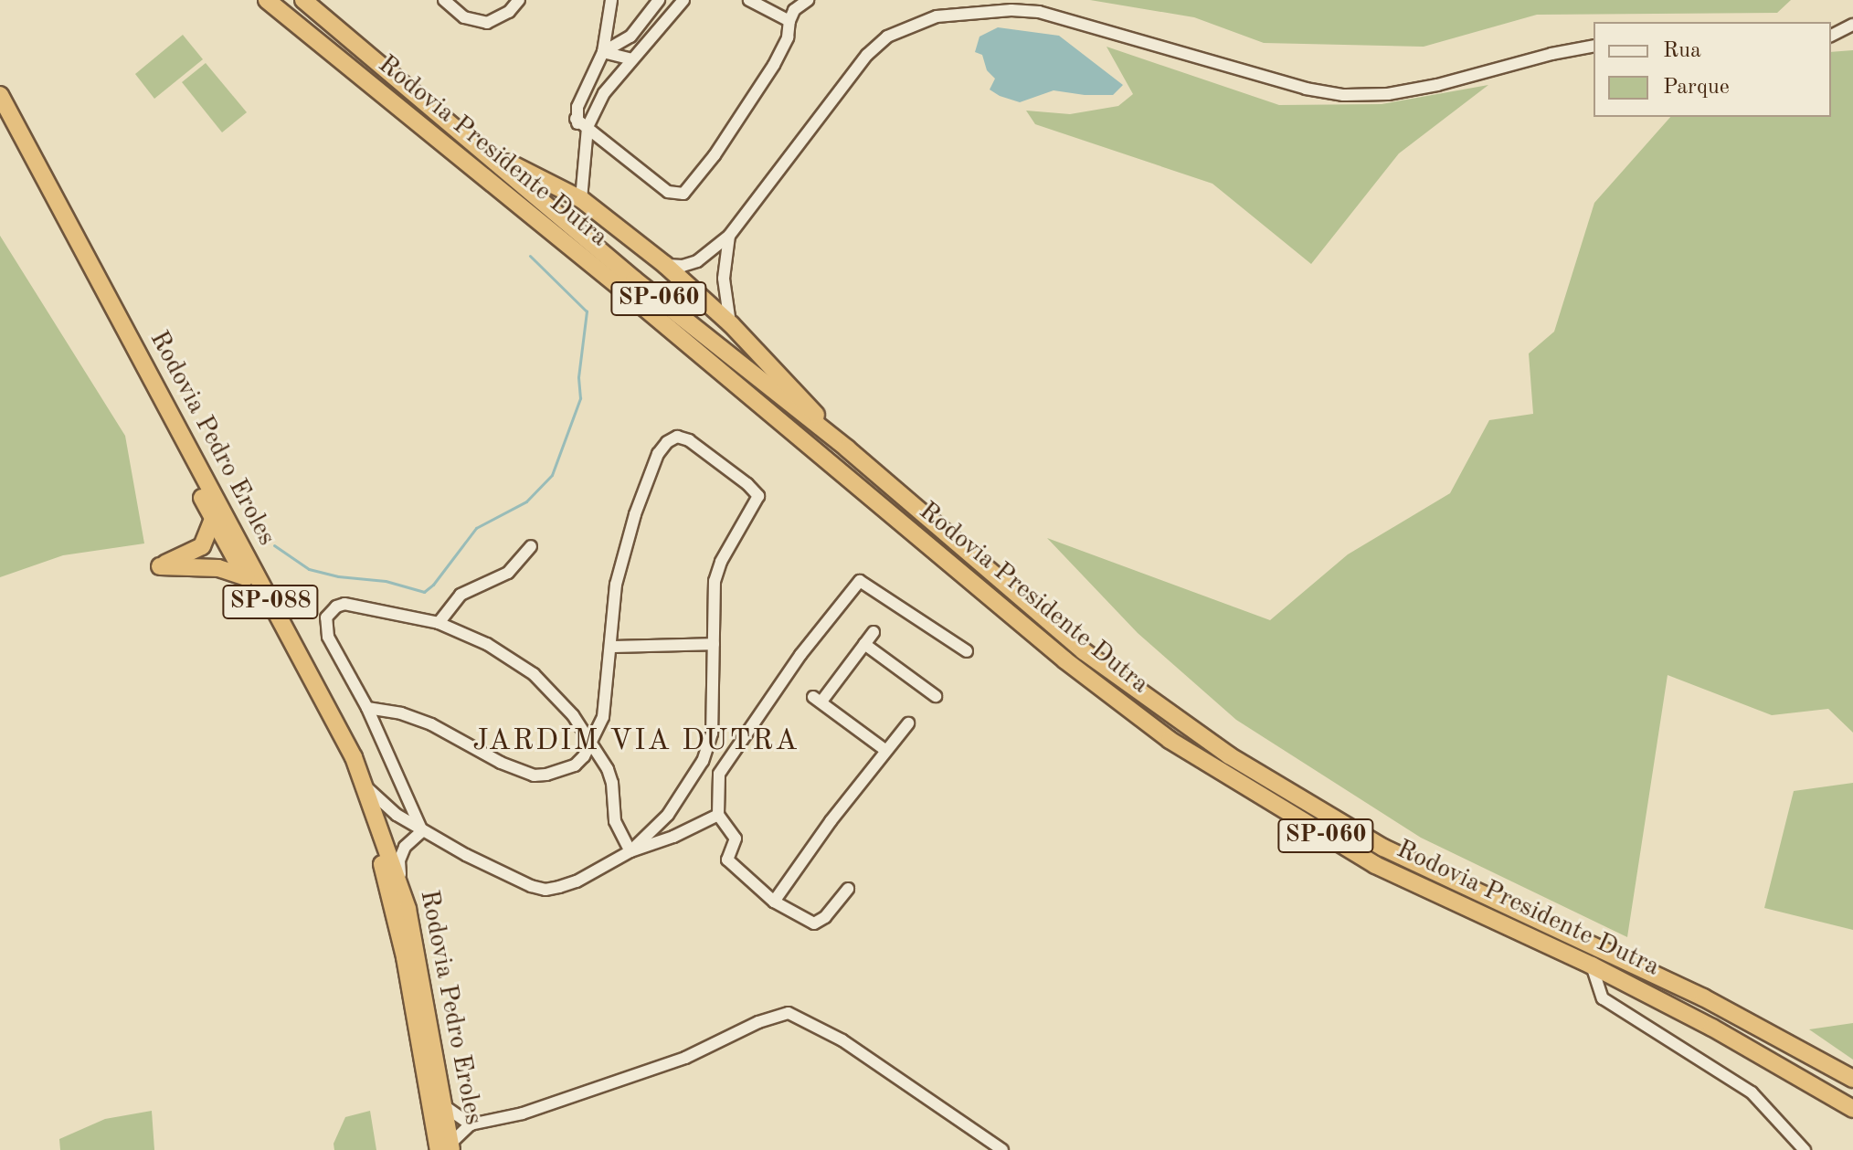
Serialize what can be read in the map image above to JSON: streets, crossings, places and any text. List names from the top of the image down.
{
  "streets": {
    "highway": [
      "Rodovia Presidente Dutra",
      "SP-060",
      "Rodovia Pedro Eroles",
      "SP-088"
    ]
  },
  "districts": ["JARDIM VIA DUTRA"],
  "legend": ["Rua", "Parque"]
}
